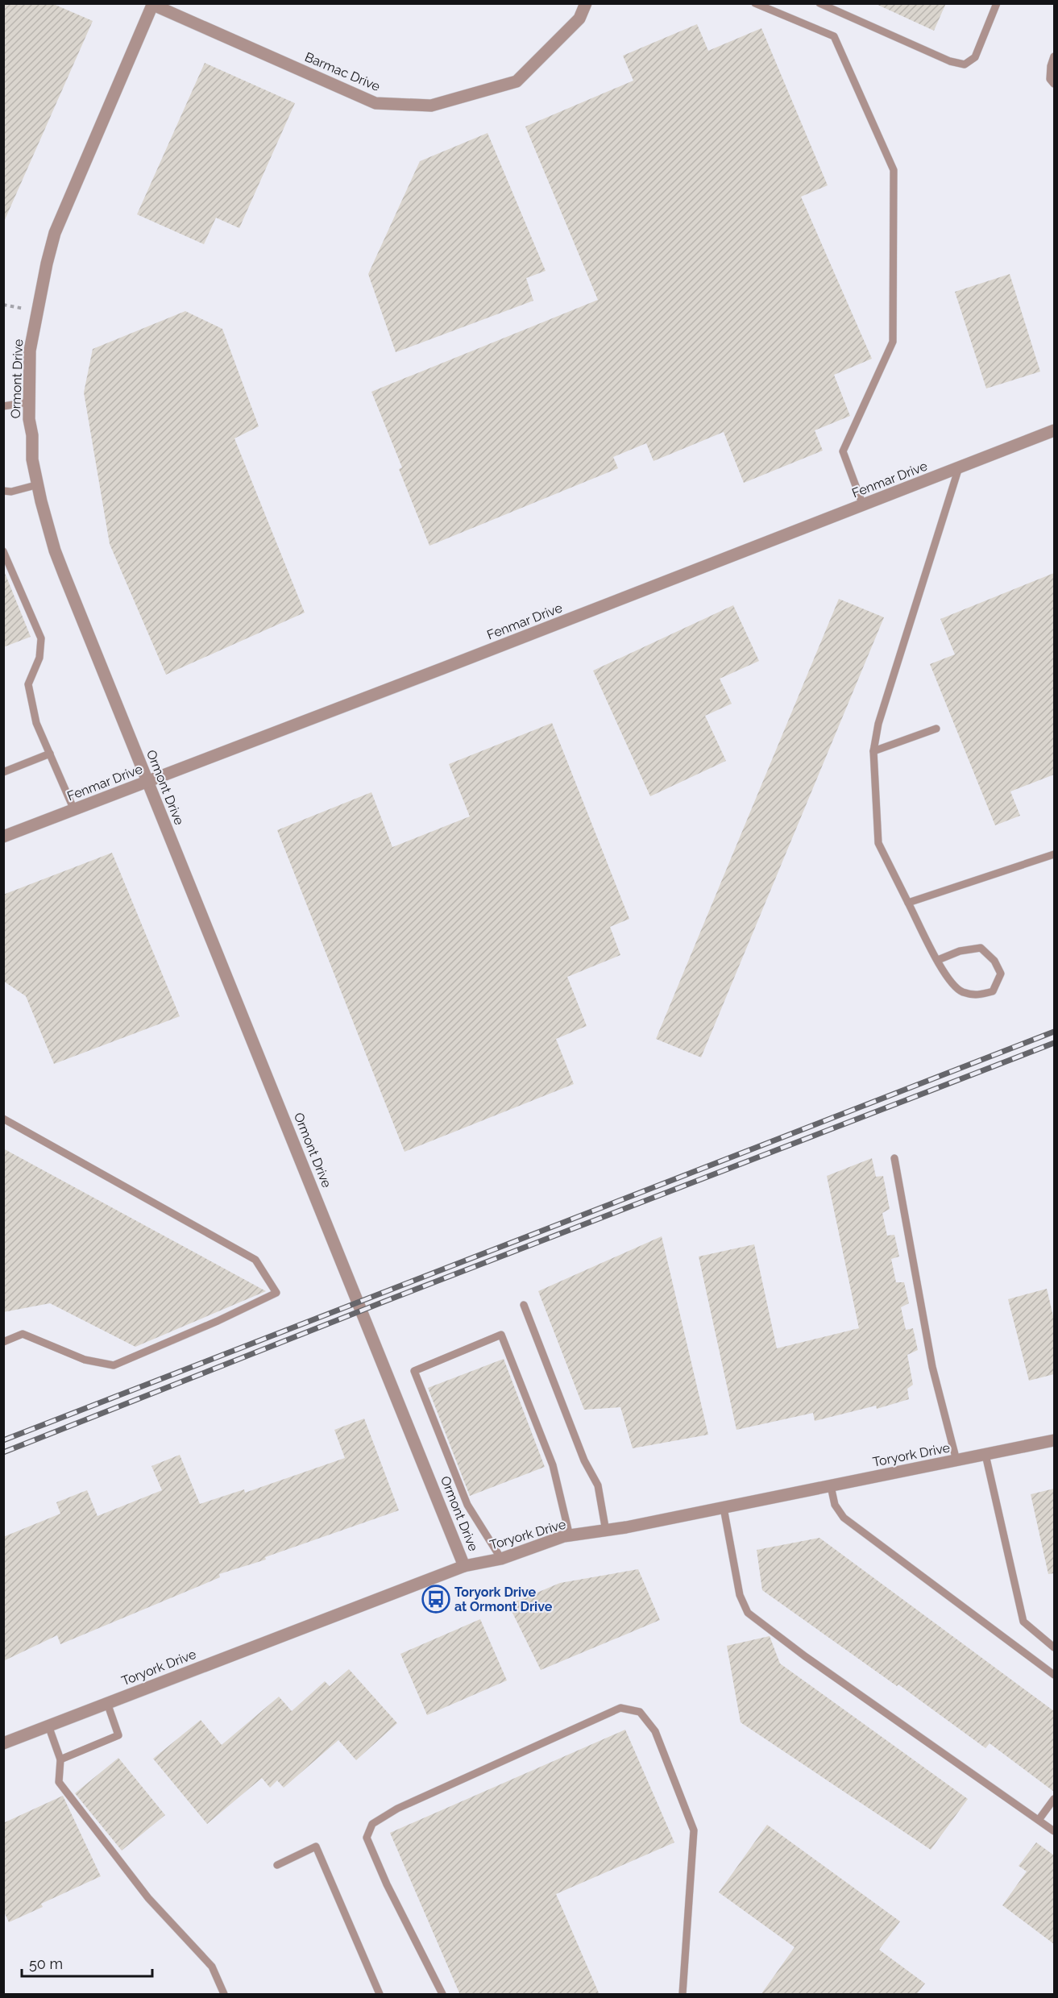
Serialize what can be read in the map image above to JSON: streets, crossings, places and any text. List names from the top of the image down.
{
  "streets": {
    "street": [
      "Barmac Drive",
      "Ormont Drive",
      "Fenmar Drive",
      "Toryork Drive"
    ]
  },
  "crossings": [
    ["Barmac Drive", "Ormont Drive"],
    ["Ormont Drive", "Fenmar Drive"],
    ["Ormont Drive", "Toryork Drive"]
  ],
  "places": {
    "bus stop": ["Toryork Drive at Ormont Drive"]
  },
  "scale_bar": "50 m"
}
